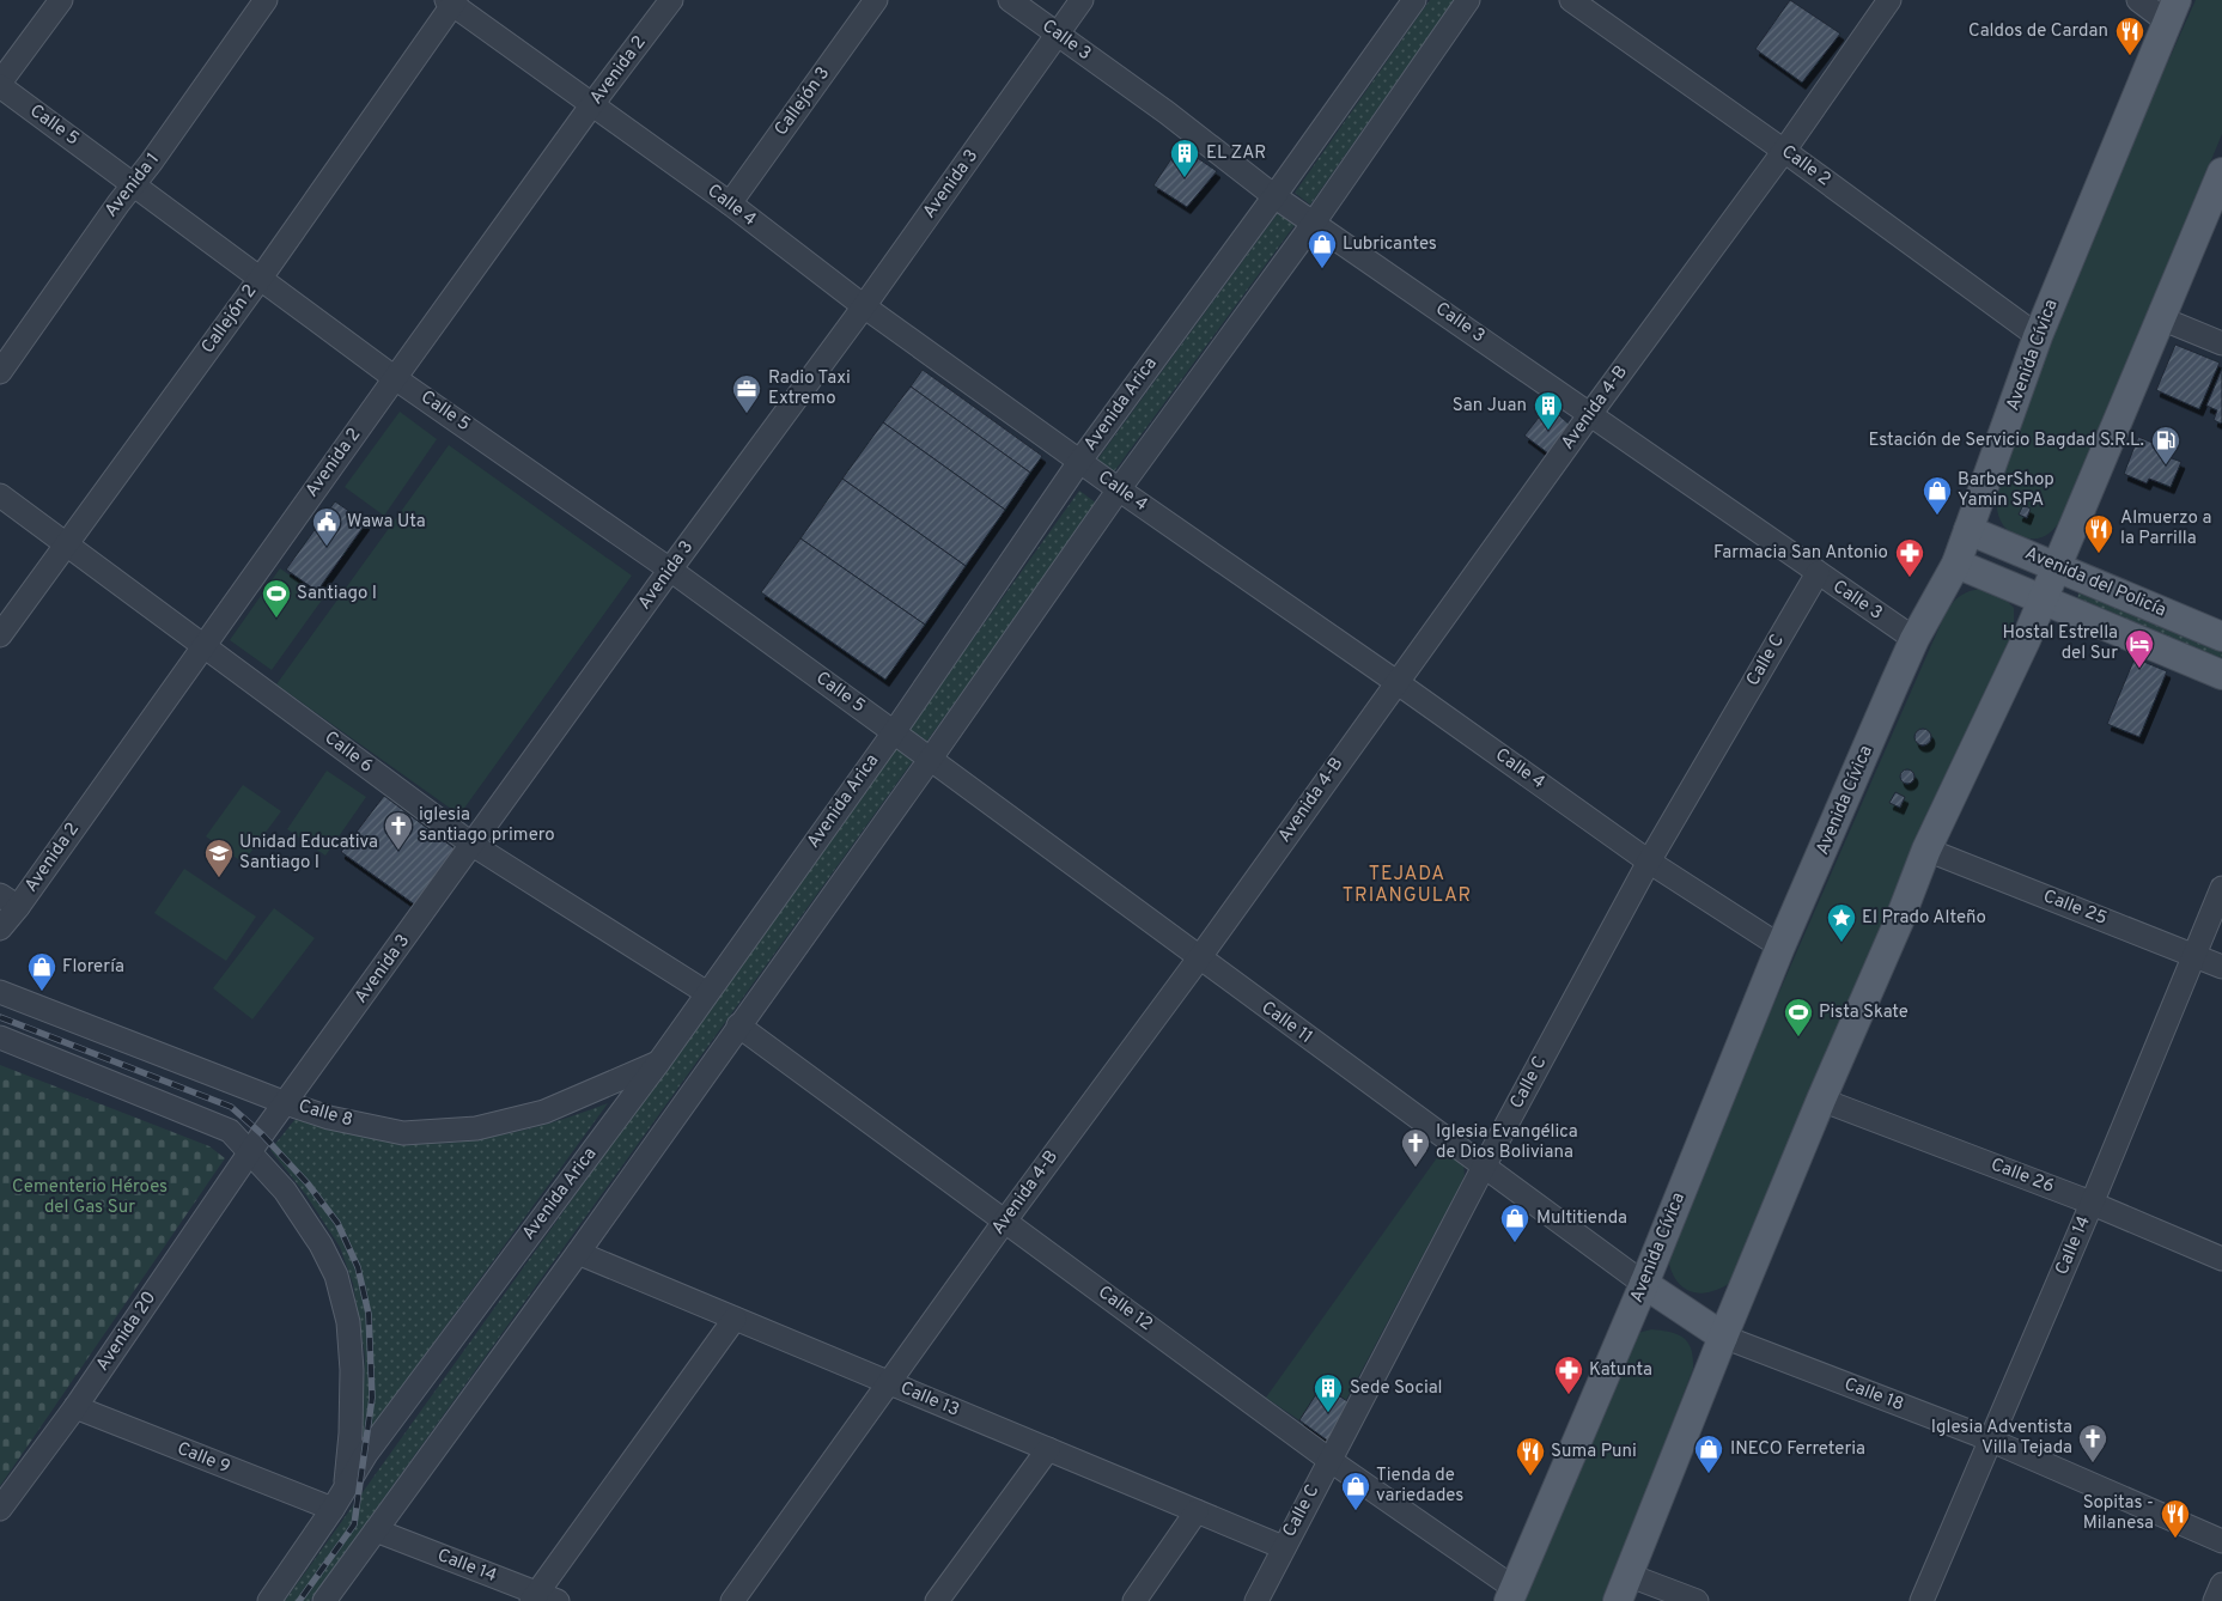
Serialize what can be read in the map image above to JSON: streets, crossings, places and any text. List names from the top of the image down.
{
  "streets": {
    "main road": ["Avenida Cívica", "Avenida del Policía"],
    "street": [
      "Calle 3",
      "Avenida 2",
      "Callejón 3",
      "Calle 5",
      "Calle 2",
      "Avenida 3",
      "Avenida 1",
      "Calle 4",
      "Callejón 2",
      "Avenida Arica",
      "Avenida 4-B",
      "Calle C",
      "Calle 6",
      "Calle 25",
      "Calle 11",
      "Calle 8",
      "Calle 26",
      "Calle 14",
      "Calle 12",
      "Avenida 20",
      "Calle 18",
      "Calle 13",
      "Calle 9"
    ]
  },
  "crossings": [
    ["Calle 3", "Avenida 3"],
    ["Calle 3", "Avenida Cívica"],
    ["Calle 3", "Avenida Arica"],
    ["Calle 3", "Avenida 4-B"],
    ["Calle 3", "Calle C"],
    ["Avenida 2", "Calle 5"],
    ["Avenida 2", "Calle 4"],
    ["Avenida 2", "Calle 6"],
    ["Callejón 3", "Calle 4"],
    ["Calle 5", "Avenida 3"],
    ["Calle 5", "Avenida 1"],
    ["Calle 5", "Callejón 2"],
    ["Calle 5", "Avenida Arica"],
    ["Calle 5", "Calle 11"],
    ["Calle 2", "Avenida Cívica"],
    ["Calle 2", "Avenida 4-B"],
    ["Avenida 3", "Calle 4"],
    ["Avenida 3", "Calle 6"],
    ["Avenida 3", "Calle 8"],
    ["Avenida 3", "Avenida 20"],
    ["Calle 4", "Callejón 2"],
    ["Calle 4", "Avenida Cívica"],
    ["Calle 4", "Avenida Arica"],
    ["Calle 4", "Avenida 4-B"],
    ["Calle 4", "Calle C"],
    ["Callejón 2", "Calle 6"],
    ["Avenida Cívica", "Avenida del Policía"],
    ["Avenida Cívica", "Calle 11"],
    ["Avenida Cívica", "Calle 12"],
    ["Avenida Arica", "Calle 6"],
    ["Avenida Arica", "Calle 8"],
    ["Avenida Arica", "Calle 9"],
    ["Avenida 4-B", "Calle 11"],
    ["Avenida 4-B", "Calle 12"],
    ["Avenida 4-B", "Calle 13"],
    ["Calle C", "Calle 11"],
    ["Calle C", "Calle 12"],
    ["Calle C", "Calle 13"],
    ["Calle 25", "Calle 14"],
    ["Calle 26", "Calle 14"],
    ["Calle 14", "Calle 18"],
    ["Avenida 20", "Calle 9"]
  ],
  "districts": ["TEJADA TRIANGULAR"],
  "parks": ["Cementerio Héroes del Gas Sur"],
  "places": {
    "restaurant": [
      "Caldos de Cardan",
      "Almuerzo a la Parrilla",
      "Suma Puni",
      "Sopitas - Milanesa"
    ],
    "building": ["EL ZAR", "San Juan", "Sede Social"],
    "shop": [
      "Lubricantes",
      "BarberShop Yamin SPA",
      "Florería",
      "Multitienda",
      "INECO Ferreteria",
      "Tienda de variedades"
    ],
    "office": ["Radio Taxi Extremo"],
    "fuel station": ["Estación de Servicio Bagdad S.R.L."],
    "public building": ["Wawa Uta"],
    "pharmacy": ["Farmacia San Antonio", "Katunta"],
    "sports": ["Santiago I", "Pista Skate"],
    "hotel": ["Hostal Estrella del Sur"],
    "church": ["iglesia santiago primero", "Iglesia Evangélica de Dios Boliviana", "Iglesia Adventista Villa Tejada"],
    "school or university": ["Unidad Educativa Santiago I"],
    "place": ["El Prado Alteño"]
  }
}
